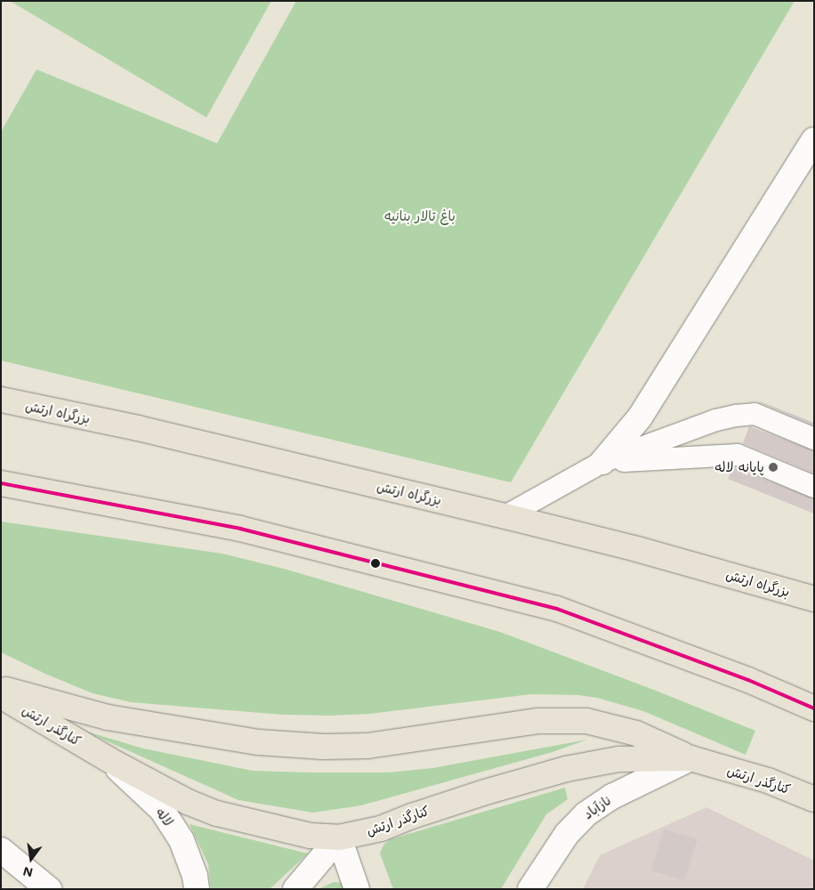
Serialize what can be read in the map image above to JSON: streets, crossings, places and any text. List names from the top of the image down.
{
  "streets": {
    "main road": ["بزرگراه ارتش", "کنارگذر ارتش"],
    "street": ["نازآباد", "لاله"]
  },
  "crossings": [
    ["کنارگذر ارتش", "نازآباد"],
    ["کنارگذر ارتش", "لاله"]
  ],
  "parks": ["باغ تالار بنانیه"],
  "places": ["پایانه لاله"],
  "north": "bottom"
}
